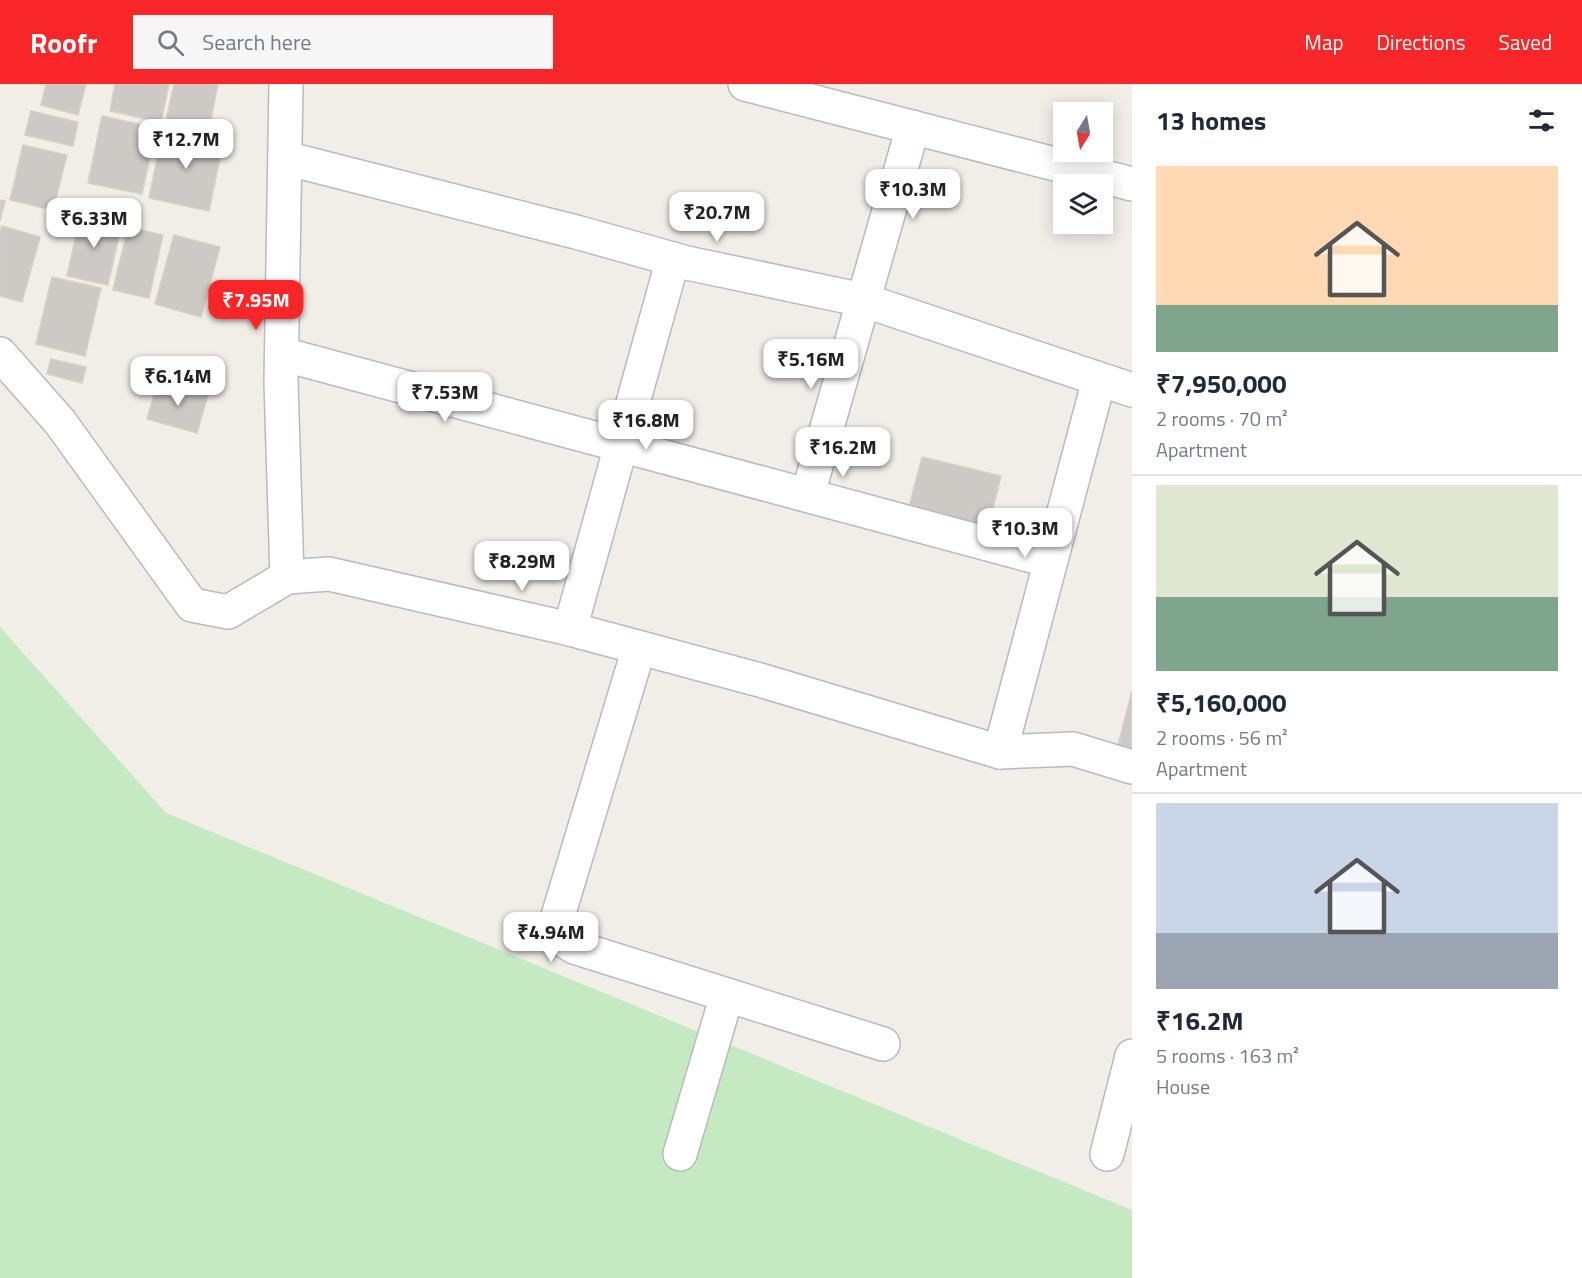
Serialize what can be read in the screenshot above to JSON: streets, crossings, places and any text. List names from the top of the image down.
{
  "north": "bottom",
  "page": {
    "header": "Roofr",
    "search": "Search here",
    "nav": ["Map", "Directions", "Saved"],
    "heading": "13 homes",
    "price": [
      "₹12.7M",
      "₹10.3M",
      "₹20.7M",
      "₹6.33M",
      "₹7.95M",
      "₹5.16M",
      "₹6.14M",
      "₹7.53M",
      "₹16.8M",
      "₹16.2M",
      "₹10.3M",
      "₹8.29M",
      "₹4.94M"
    ],
    "list": [
      {
        "name": "₹7,950,000",
        "note": "2 rooms · 70 m² · Apartment"
      },
      {
        "name": "₹5,160,000",
        "note": "2 rooms · 56 m² · Apartment"
      },
      {
        "name": "₹16.2M",
        "note": "5 rooms · 163 m² · House"
      }
    ]
  }
}
